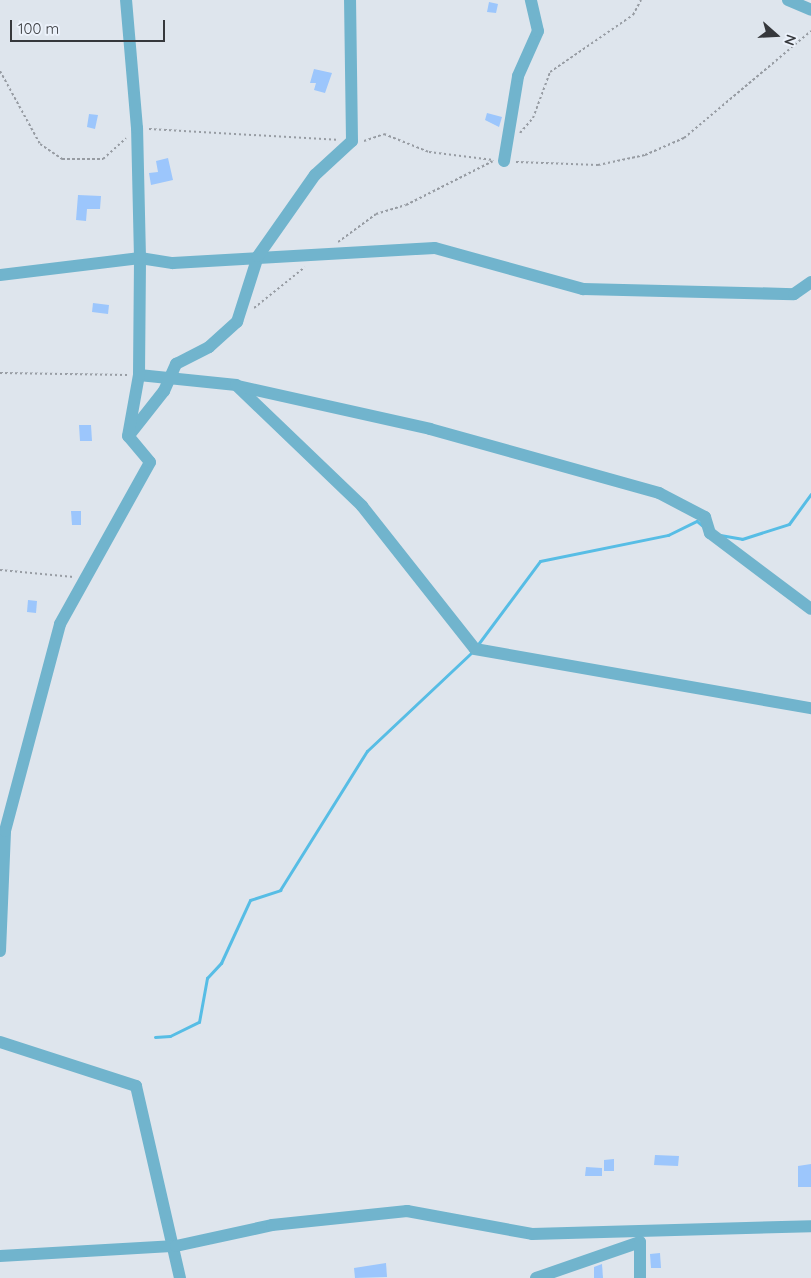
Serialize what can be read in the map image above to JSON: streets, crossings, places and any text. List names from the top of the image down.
{
  "scale_bar": "100 m",
  "north": "right"
}
